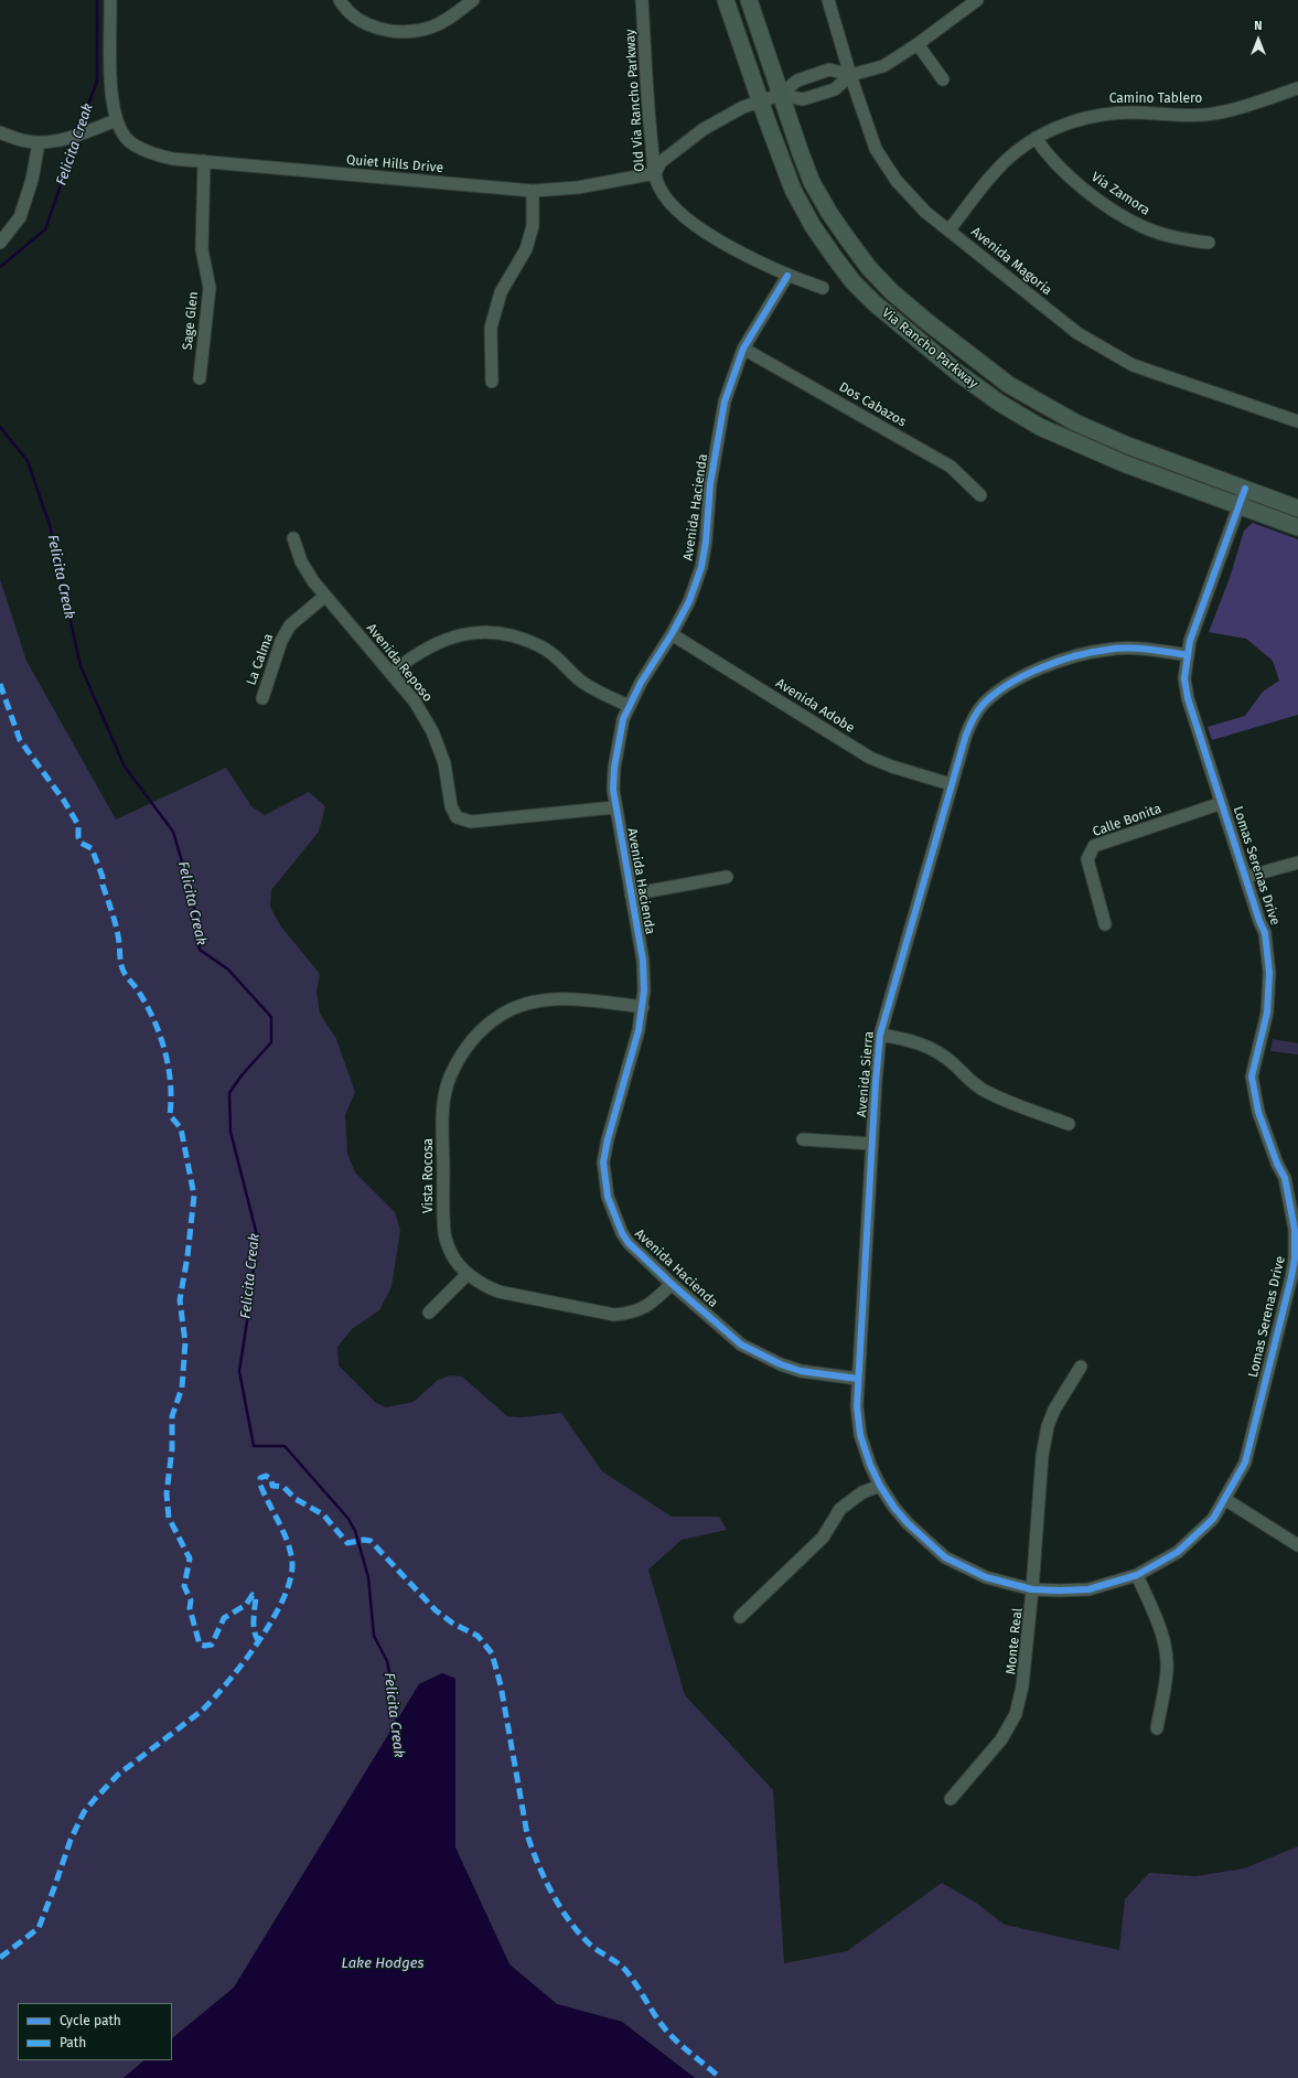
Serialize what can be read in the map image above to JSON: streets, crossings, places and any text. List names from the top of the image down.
{
  "streets": {
    "main road": ["Via Rancho Parkway"],
    "street": [
      "Camino Tablero",
      "Old Via Rancho Parkway",
      "Quiet Hills Drive",
      "Via Zamora",
      "Avenida Magoria",
      "Sage Glen",
      "Dos Cabazos",
      "Avenida Hacienda",
      "La Calma",
      "Avenida Reposo",
      "Avenida Adobe",
      "Calle Bonita",
      "Lomas Serenas Drive",
      "Avenida Sierra",
      "Vista Rocosa",
      "Monte Real"
    ]
  },
  "crossings": [
    ["Camino Tablero", "Via Zamora"],
    ["Camino Tablero", "Avenida Magoria"],
    ["Old Via Rancho Parkway", "Quiet Hills Drive"],
    ["Old Via Rancho Parkway", "Avenida Hacienda"],
    ["Quiet Hills Drive", "Sage Glen"],
    ["Via Rancho Parkway", "Lomas Serenas Drive"],
    ["Dos Cabazos", "Avenida Hacienda"],
    ["Avenida Hacienda", "Avenida Reposo"],
    ["Avenida Hacienda", "Avenida Adobe"],
    ["Avenida Hacienda", "Avenida Sierra"],
    ["Avenida Hacienda", "Vista Rocosa"],
    ["La Calma", "Avenida Reposo"],
    ["Avenida Adobe", "Avenida Sierra"],
    ["Calle Bonita", "Lomas Serenas Drive"],
    ["Lomas Serenas Drive", "Avenida Sierra"],
    ["Lomas Serenas Drive", "Monte Real"],
    ["Avenida Sierra", "Monte Real"]
  ],
  "water": ["Felicita Creak", "Lake Hodges"],
  "legend": ["Cycle path", "Path"],
  "north": "top"
}
